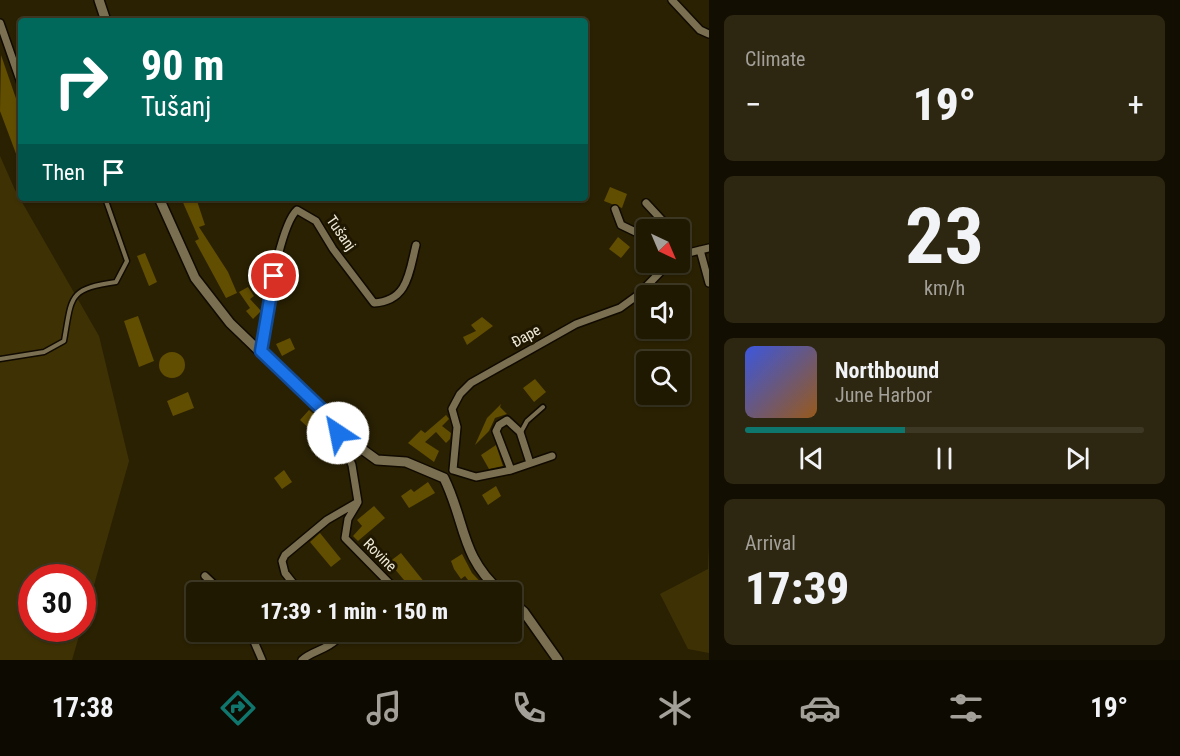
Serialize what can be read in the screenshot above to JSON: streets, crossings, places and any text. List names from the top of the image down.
{
  "streets": {
    "street": ["Tušanj", "Đape", "Rovine"]
  },
  "north": "bottom right",
  "page": {
    "tile": [
      "Climate",
      ["23", "km/h"],
      ["Arrival", "17:39"]
    ],
    "turn": ["90 m", "Tušanj"],
    "heat": ["−", "19°", "+"],
    "then": "Then",
    "song": ["Northbound", "June Harbor"],
    "limit": "30",
    "trip": "17:39 · 1 min · 150 m",
    "tabs": ["17:38", "19°"]
  }
}
